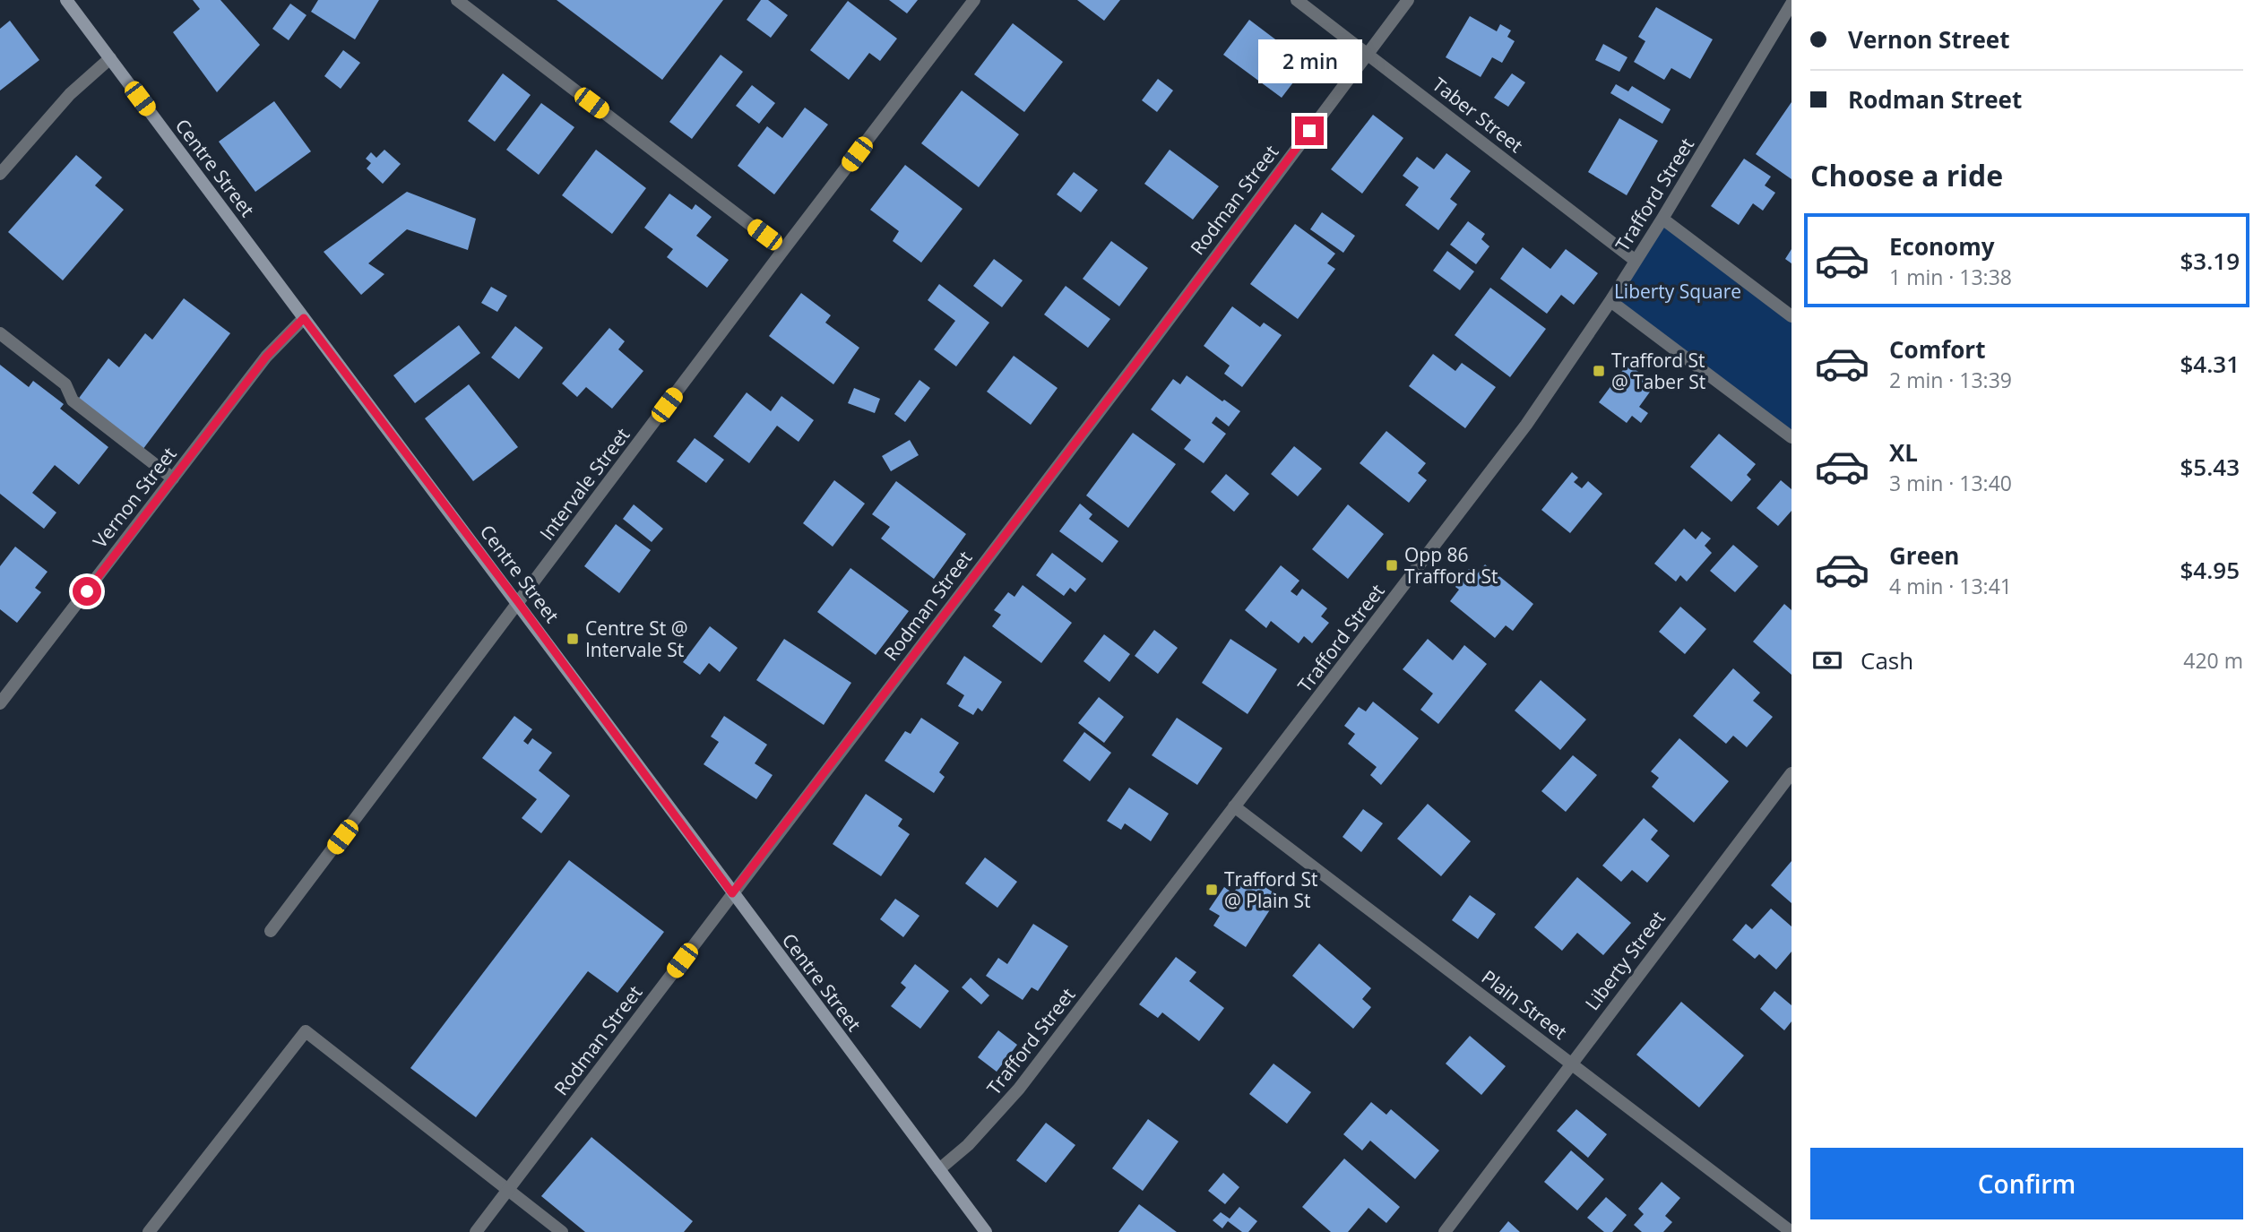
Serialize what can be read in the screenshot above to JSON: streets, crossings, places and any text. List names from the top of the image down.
{
  "streets": {
    "main road": ["Centre Street"],
    "street": [
      "Taber Street",
      "Trafford Street",
      "Rodman Street",
      "Intervale Street",
      "Vernon Street",
      "Liberty Street",
      "Plain Street"
    ]
  },
  "crossings": [
    ["Taber Street", "Trafford Street"],
    ["Taber Street", "Rodman Street"],
    ["Centre Street", "Trafford Street"],
    ["Centre Street", "Rodman Street"],
    ["Centre Street", "Intervale Street"],
    ["Centre Street", "Vernon Street"],
    ["Trafford Street", "Plain Street"],
    ["Liberty Street", "Plain Street"]
  ],
  "parks": ["Liberty Square"],
  "places": {
    "transit": [
      "Trafford St @ Taber St",
      "Opp 86 Trafford St",
      "Centre St @ Intervale St",
      "Trafford St @ Plain St"
    ]
  },
  "page": {
    "banner": ["Vernon Street", "Rodman Street"],
    "bubble": "2 min",
    "heading": "Choose a ride",
    "list": [
      {
        "name": "Economy",
        "note": "1 min · 13:38",
        "value": "$3.19"
      },
      {
        "name": "Comfort",
        "note": "2 min · 13:39",
        "value": "$4.31"
      },
      {
        "name": "XL",
        "note": "3 min · 13:40",
        "value": "$5.43"
      },
      {
        "name": "Green",
        "note": "4 min · 13:41",
        "value": "$4.95"
      }
    ],
    "pay": ["Cash", "420 m"],
    "buttons": "Confirm"
  }
}
